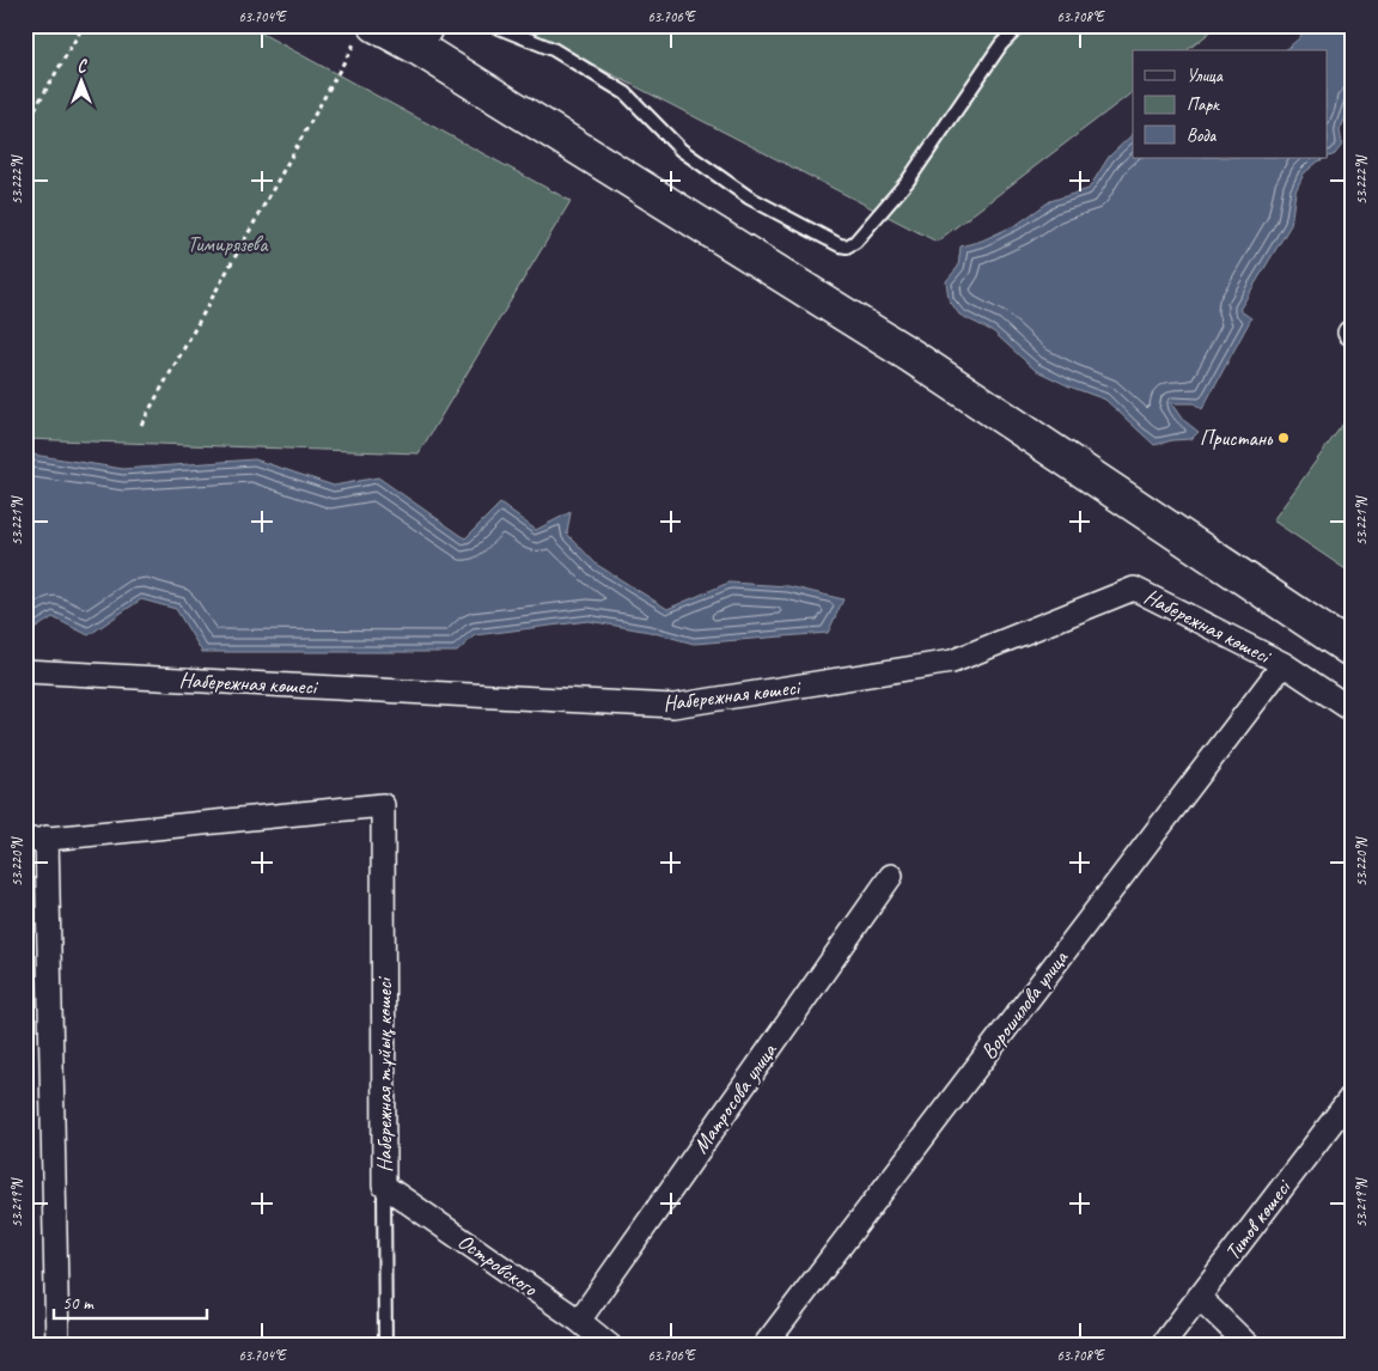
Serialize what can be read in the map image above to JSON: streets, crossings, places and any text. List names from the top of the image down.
{
  "streets": {
    "street": [
      "Набережная көшесі",
      "Ворошилова улица",
      "Набережная тұйық көшесі",
      "Матросова улица",
      "Титов көшесі",
      "Островского"
    ]
  },
  "crossings": [
    ["Набережная көшесі", "Ворошилова улица"],
    ["Набережная тұйық көшесі", "Островского"],
    ["Матросова улица", "Островского"]
  ],
  "parks": ["Тимирязева"],
  "places": ["Пристань"],
  "legend": ["Улица", "Парк", "Вода"],
  "scale_bar": "50 m",
  "north": "top",
  "coordinates": [
    "63.704°E",
    "63.706°E",
    "63.708°E",
    "53.222°N",
    "53.221°N",
    "53.220°N",
    "53.219°N"
  ]
}
